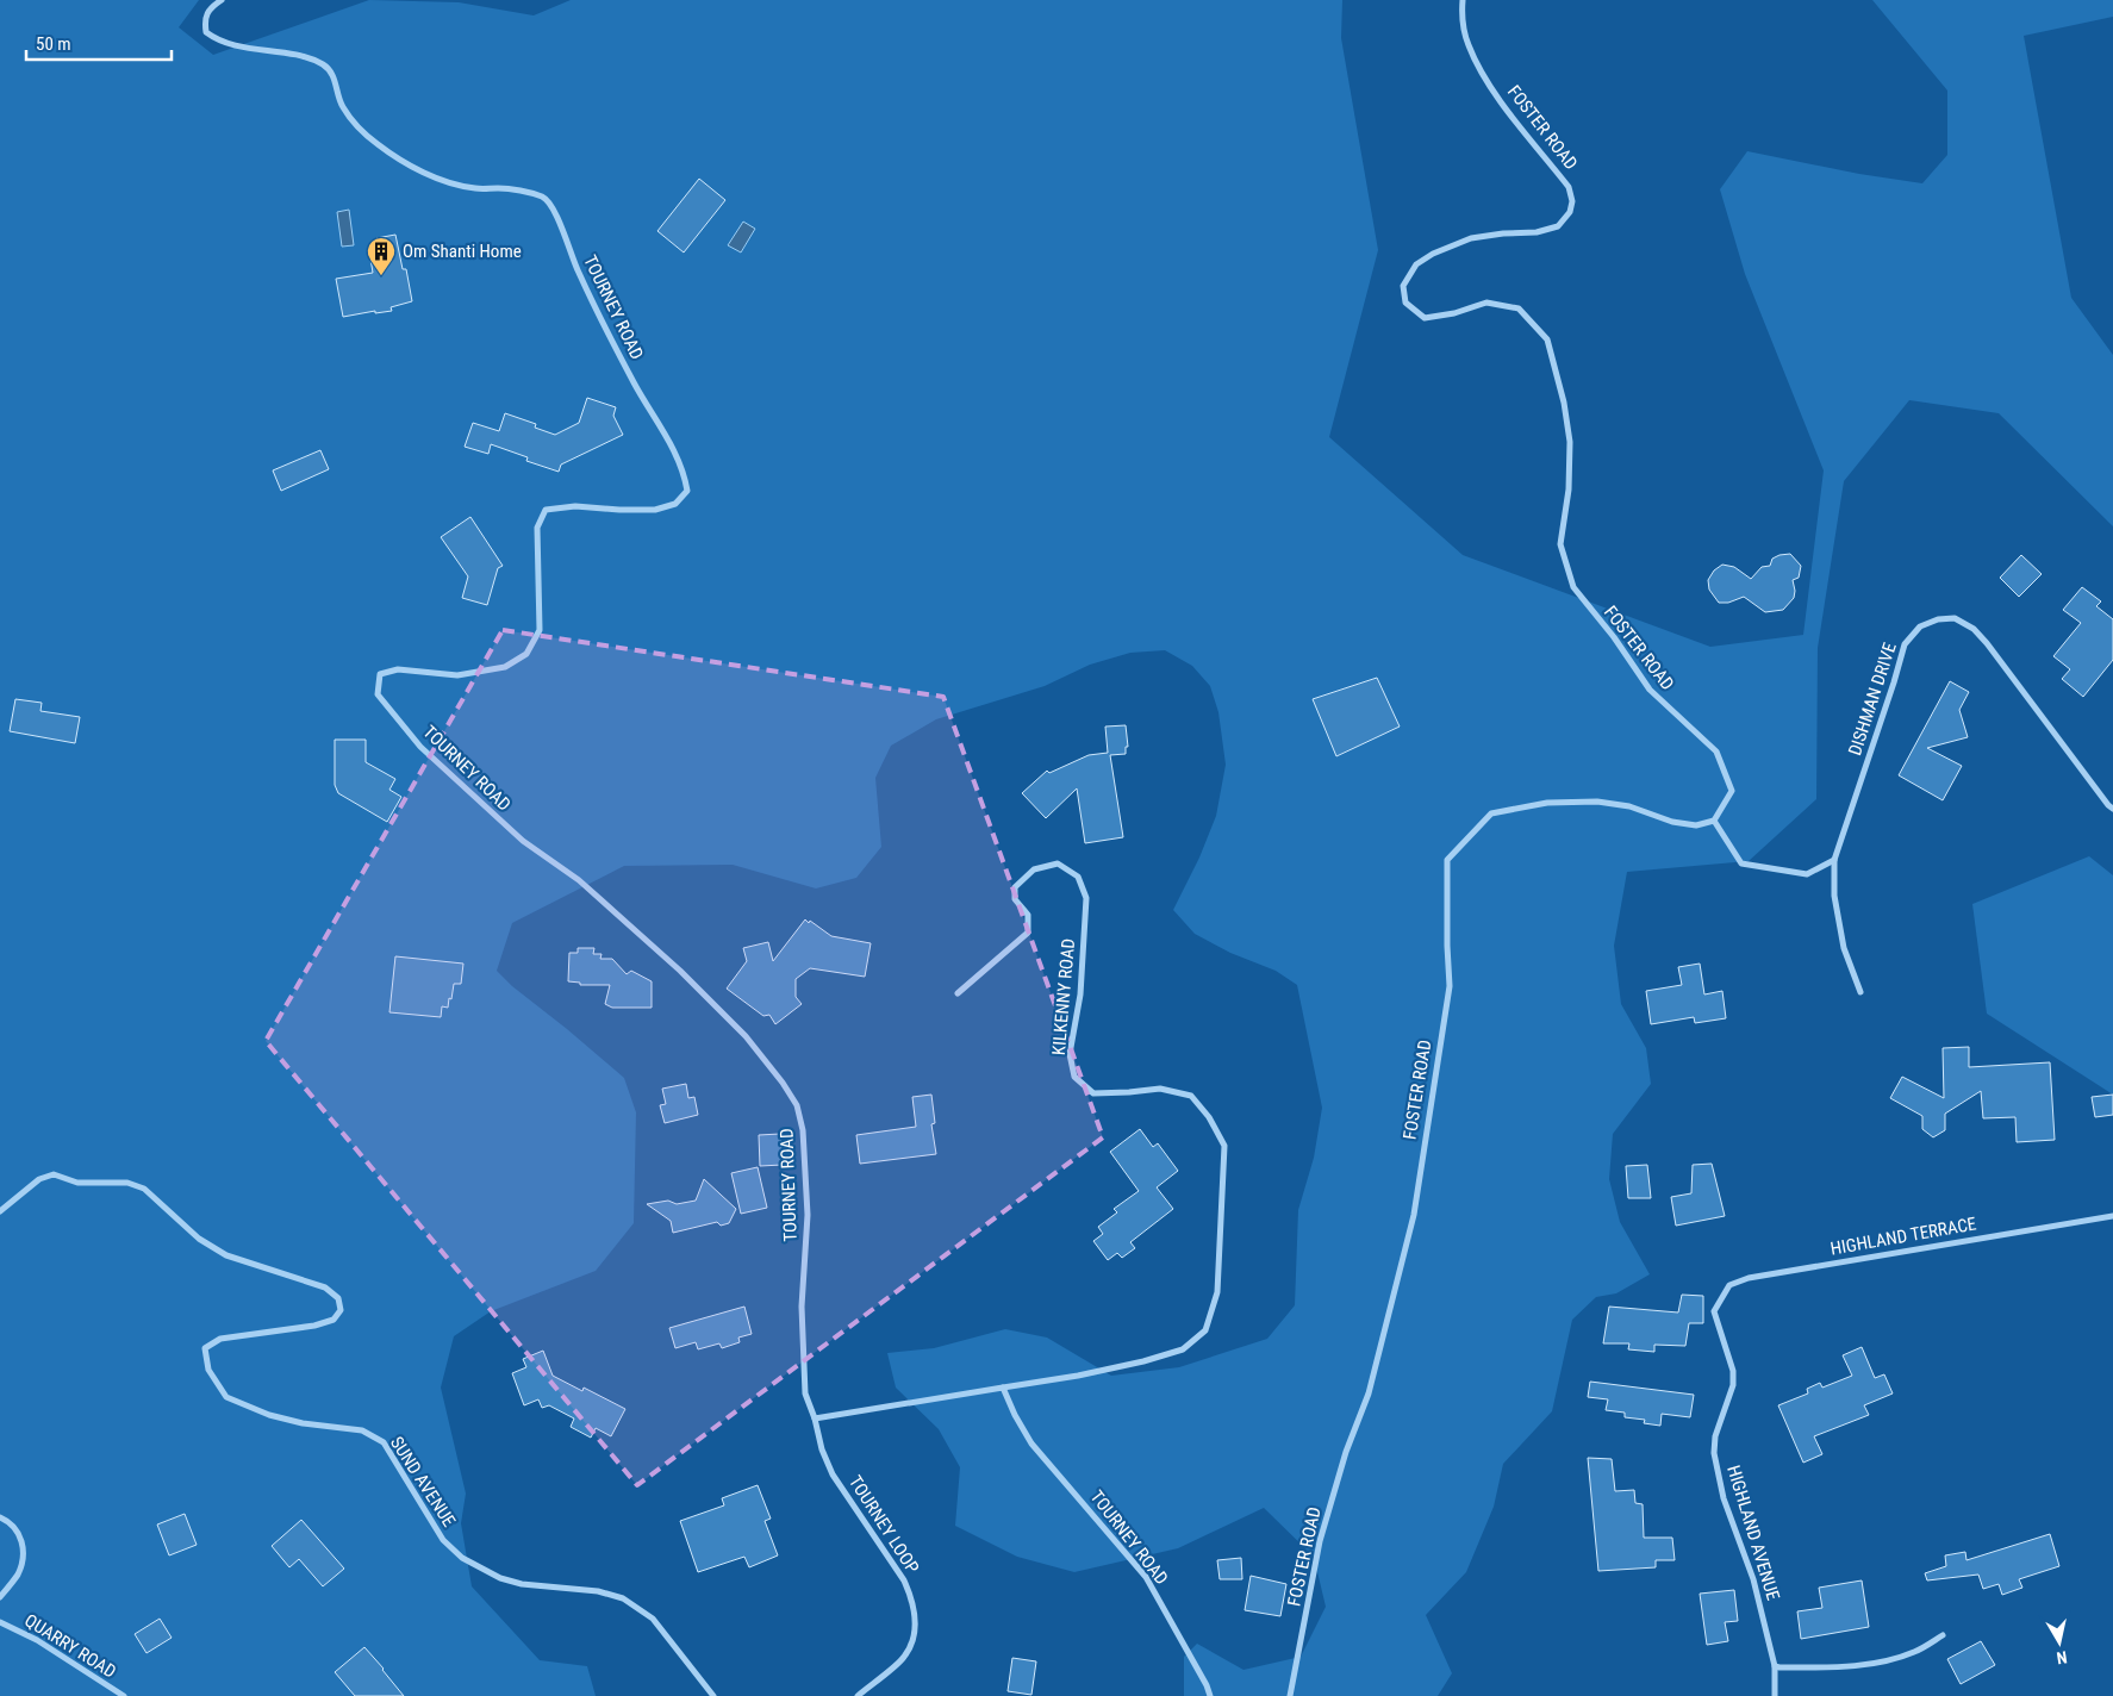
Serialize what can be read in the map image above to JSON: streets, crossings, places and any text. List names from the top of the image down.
{
  "streets": {
    "street": [
      "FOSTER ROAD",
      "TOURNEY ROAD",
      "DISHMAN DRIVE",
      "KILKENNY ROAD",
      "HIGHLAND TERRACE",
      "SUND AVENUE",
      "TOURNEY LOOP",
      "HIGHLAND AVENUE",
      "QUARRY ROAD"
    ]
  },
  "crossings": [
    ["TOURNEY ROAD", "KILKENNY ROAD"],
    ["TOURNEY ROAD", "TOURNEY LOOP"],
    ["HIGHLAND TERRACE", "HIGHLAND AVENUE"]
  ],
  "places": {
    "building": ["Om Shanti Home"]
  },
  "scale_bar": "50 m",
  "north": "bottom"
}
